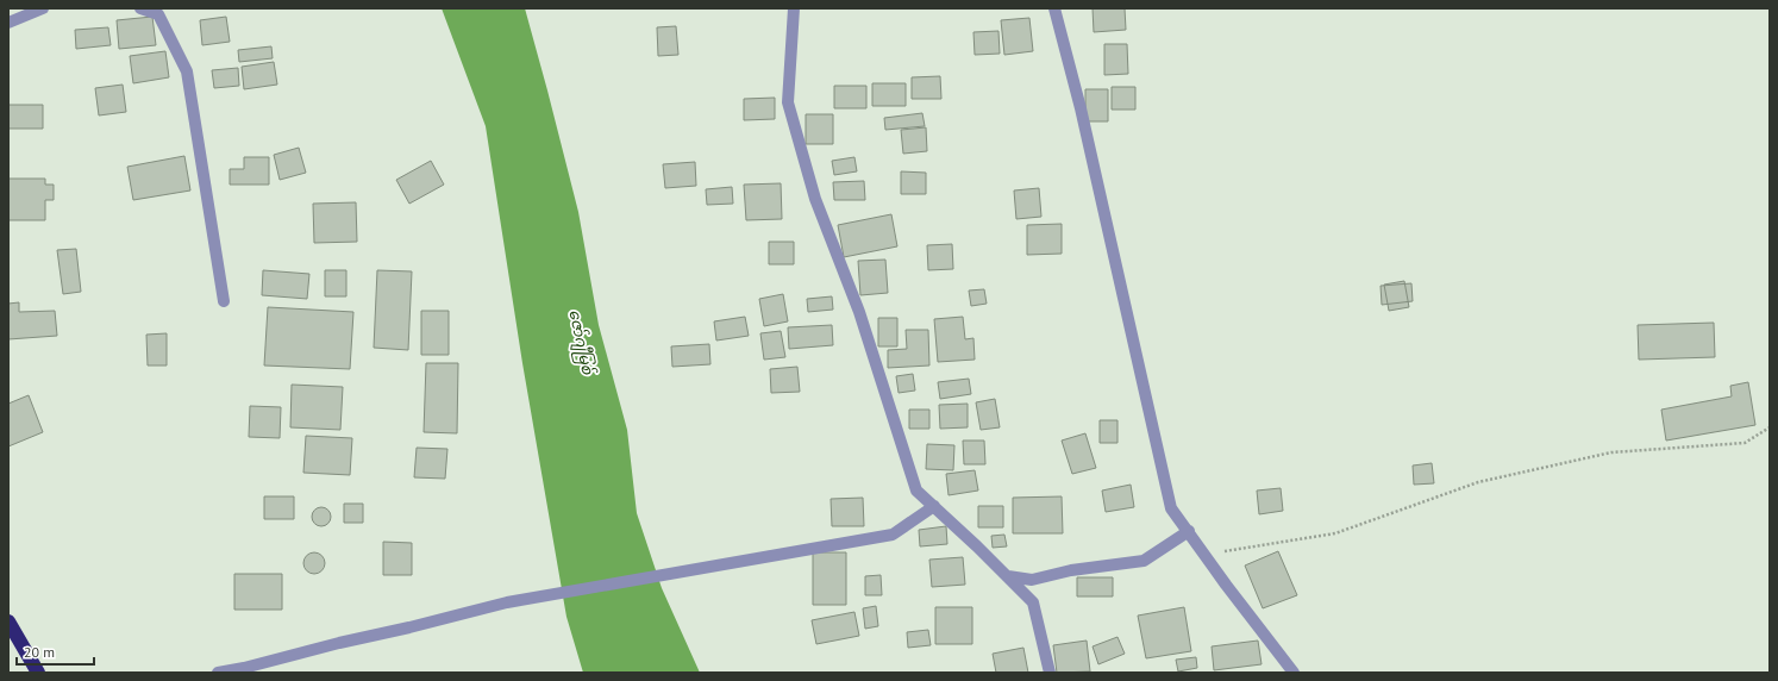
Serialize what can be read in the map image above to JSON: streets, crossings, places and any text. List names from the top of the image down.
{
  "water": ["ဇော်ဂျီမြစ်"],
  "scale_bar": "20 m"
}
